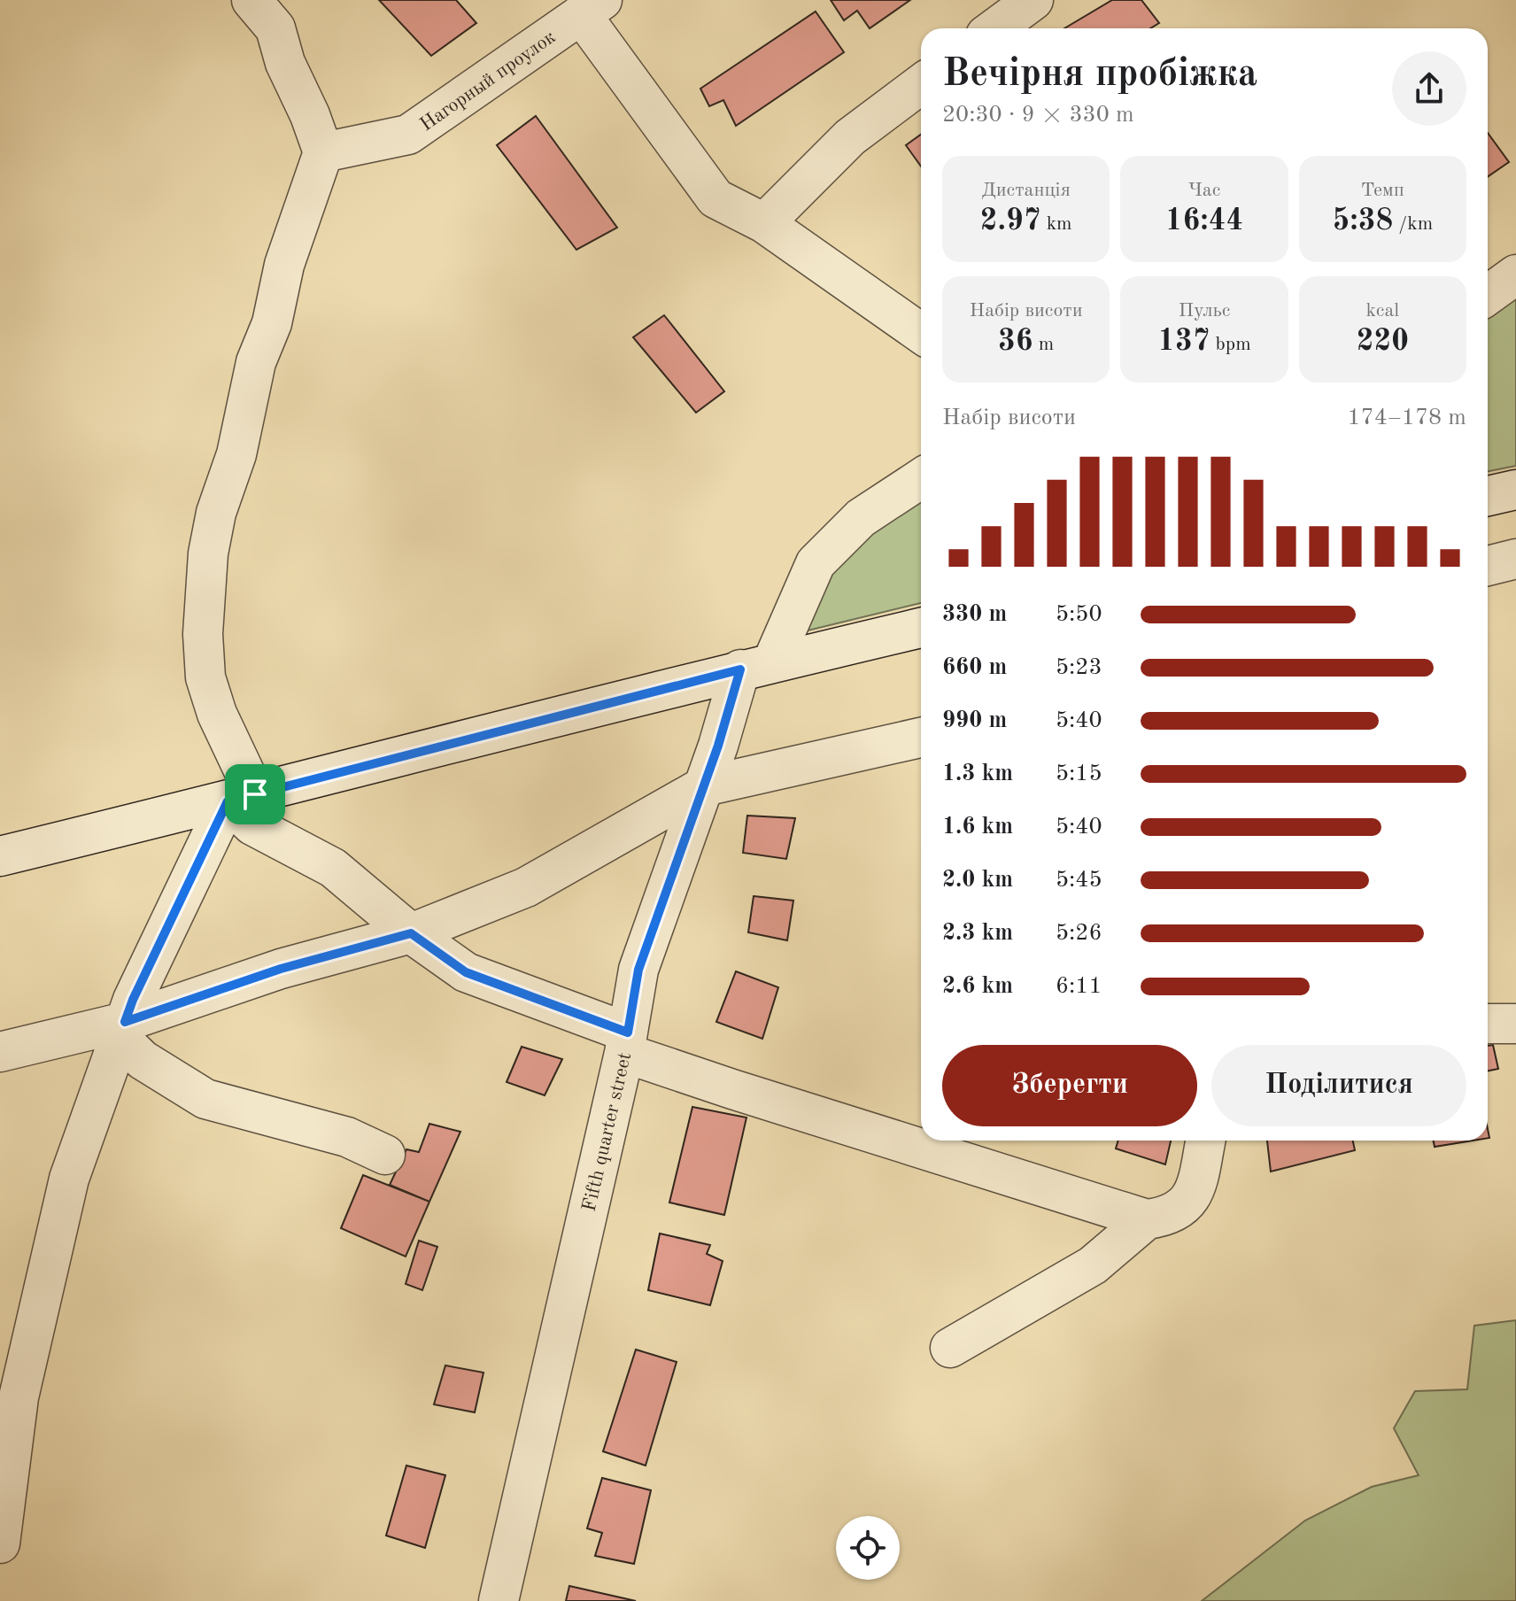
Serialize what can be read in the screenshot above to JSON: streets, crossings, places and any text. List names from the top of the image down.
{
  "streets": {
    "street": ["Нагорный проулок", "Fifth quarter street"]
  },
  "page": {
    "heading": ["Вечірня пробіжка", "20:30 · 9 × 330 m"],
    "stats": [
      ["Дистанція", "2.97 km"],
      ["Час", "16:44"],
      ["Темп", "5:38 /km"],
      ["Набір висоти", "36 m"],
      ["Пульс", "137 bpm"],
      ["kcal", "220"]
    ],
    "chart": ["Набір висоти", "174–178 m"],
    "list": [
      {
        "name": "330 m",
        "note": "5:50"
      },
      {
        "name": "660 m",
        "note": "5:23"
      },
      {
        "name": "990 m",
        "note": "5:40"
      },
      {
        "name": "1.3 km",
        "note": "5:15"
      },
      {
        "name": "1.6 km",
        "note": "5:40"
      },
      {
        "name": "2.0 km",
        "note": "5:45"
      },
      {
        "name": "2.3 km",
        "note": "5:26"
      },
      {
        "name": "2.6 km",
        "note": "6:11"
      }
    ],
    "buttons": ["Зберегти", "Поділитися"]
  }
}
